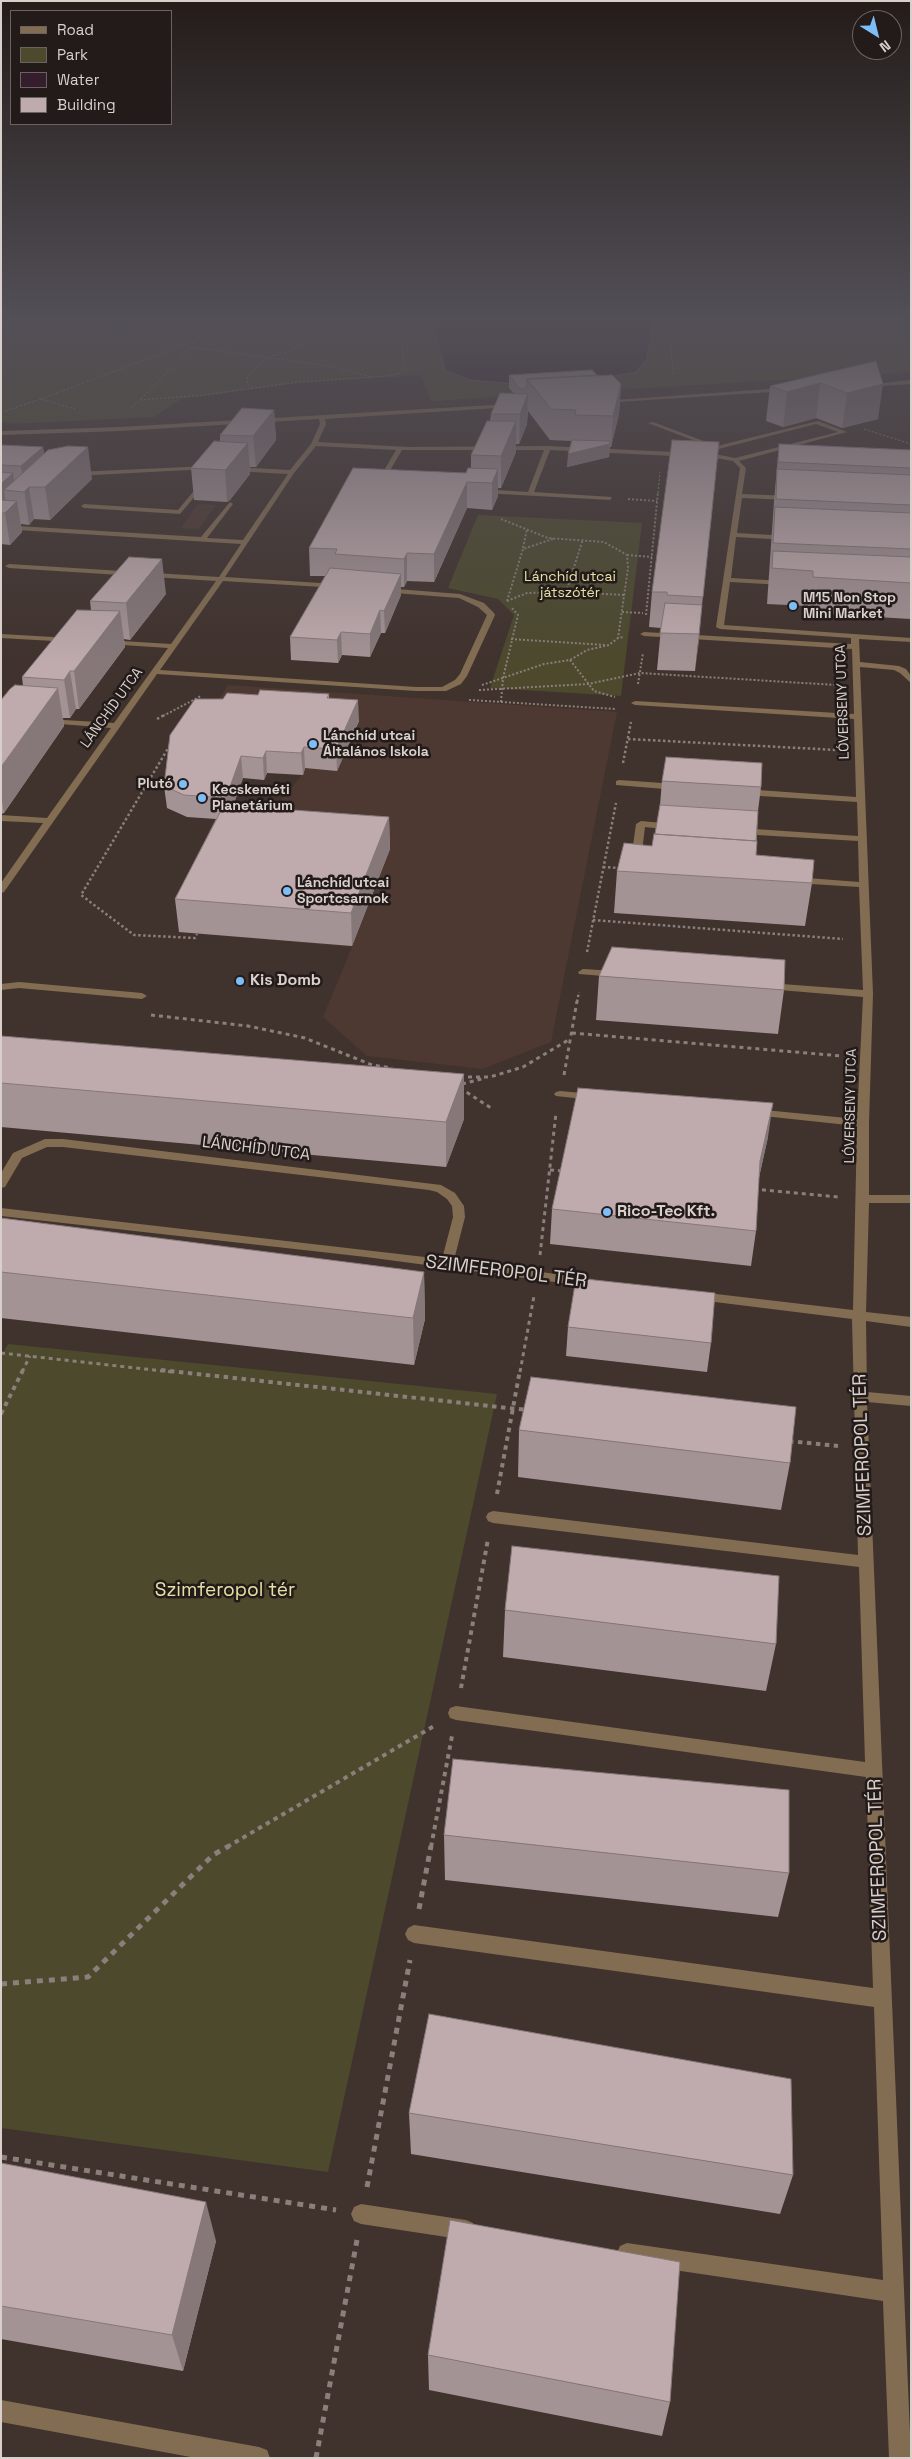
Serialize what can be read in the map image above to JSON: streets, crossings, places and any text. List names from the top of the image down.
{
  "streets": {
    "street": ["LÓVERSENY UTCA", "LÁNCHÍD UTCA", "SZIMFEROPOL TÉR"]
  },
  "crossings": [
    ["LÓVERSENY UTCA", "SZIMFEROPOL TÉR"],
    ["LÁNCHÍD UTCA", "SZIMFEROPOL TÉR"]
  ],
  "parks": ["Lánchíd utcai játszótér", "Szimferopol tér"],
  "places": [
    "M15 Non Stop Mini Market",
    "Lánchíd utcai Általános Iskola",
    "Plutó",
    "Kecskeméti Planetárium",
    "Lánchíd utcai Sportcsarnok",
    "Kis Domb",
    "Rico-Tec Kft."
  ],
  "legend": [
    "Road",
    "Park",
    "Water",
    "Building"
  ],
  "north": "bottom right"
}
